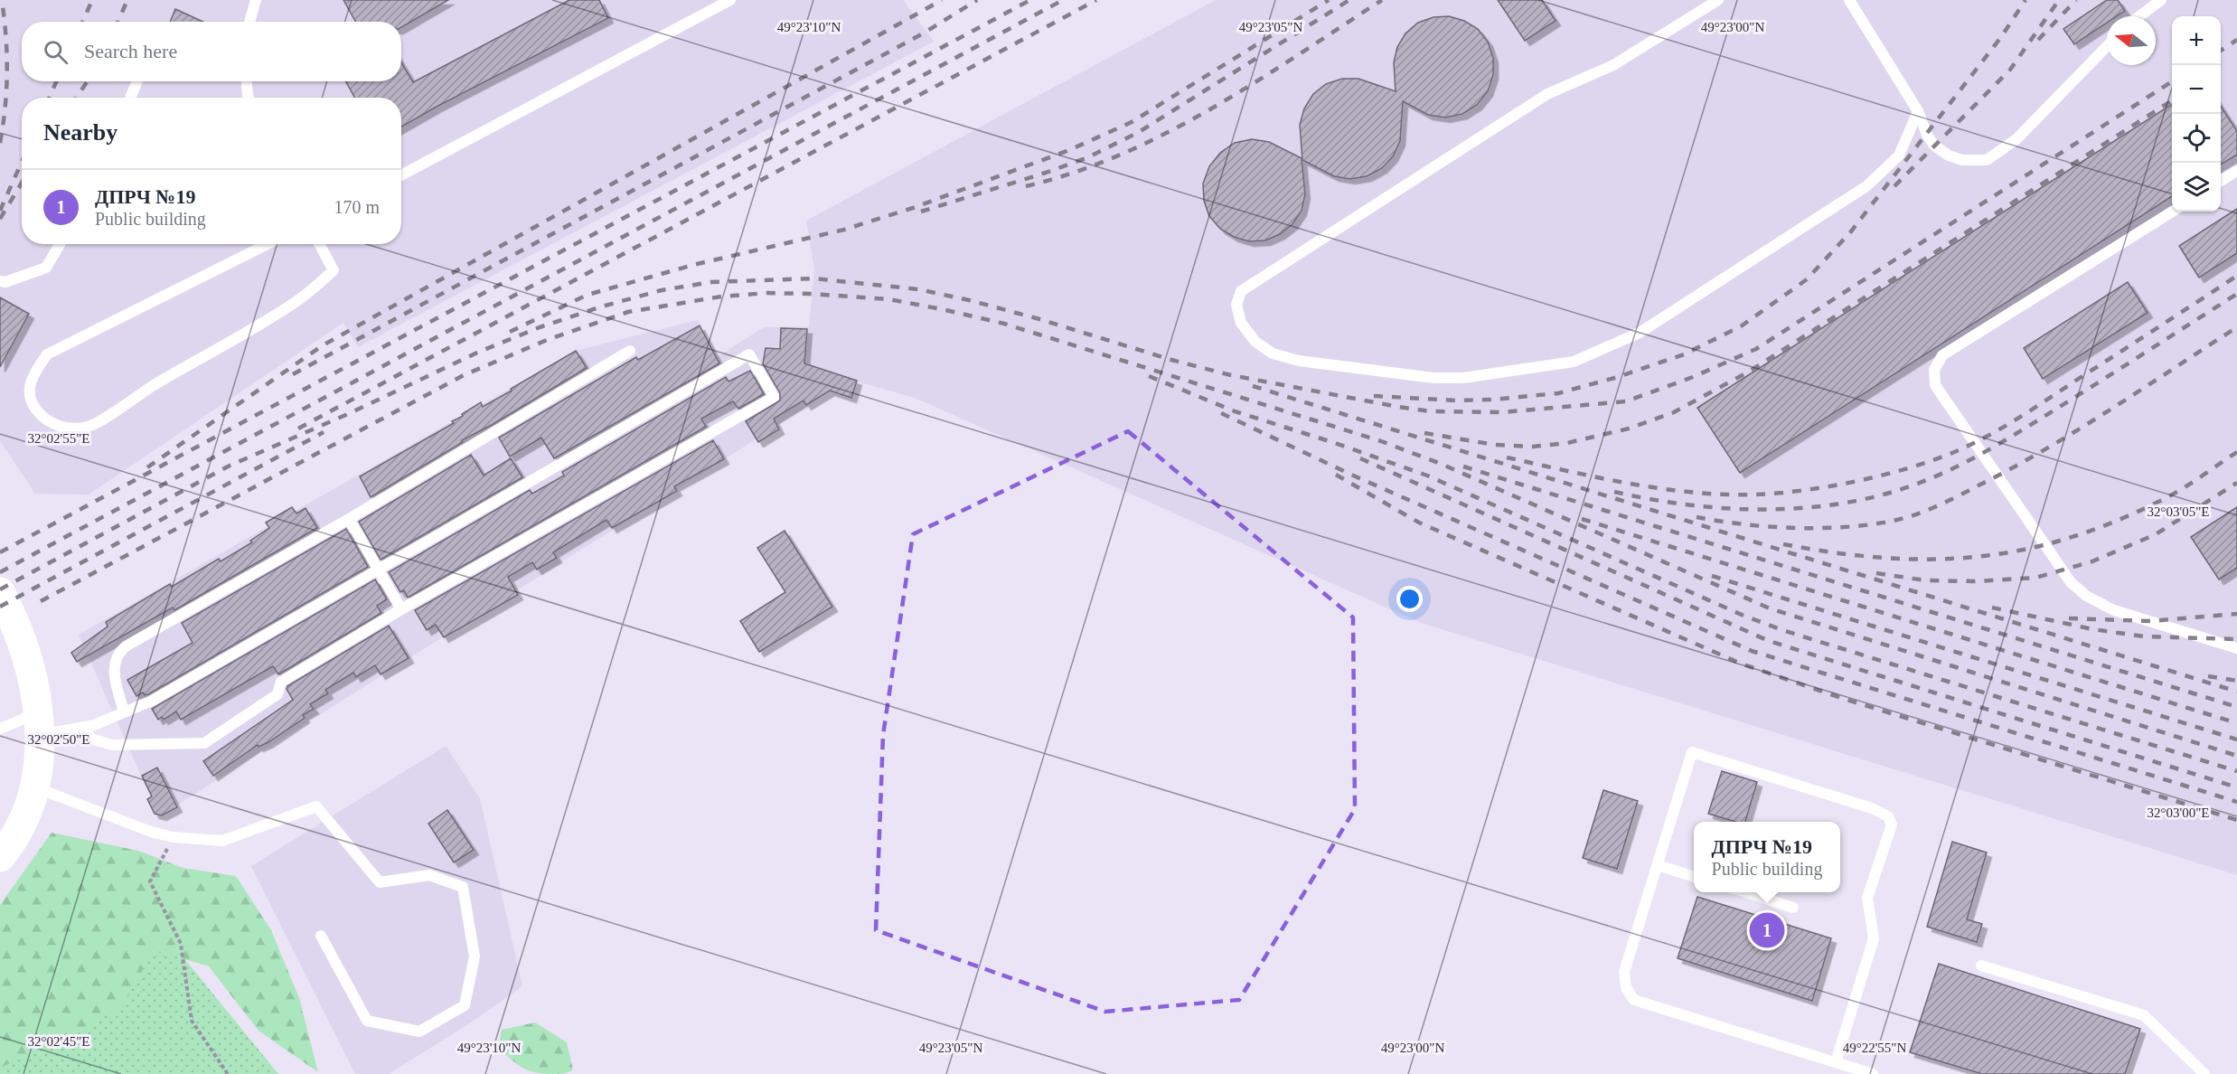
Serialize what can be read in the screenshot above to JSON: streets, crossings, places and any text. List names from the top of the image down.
{
  "north": "left",
  "page": {
    "map_buttons": ["+", "−"],
    "search": "Search here",
    "heading": "Nearby",
    "list": [
      {
        "mark": "1",
        "name": "ДПРЧ №19",
        "note": "Public building",
        "value": "170 m"
      }
    ],
    "popup": ["ДПРЧ №19", "Public building"],
    "pins": "1"
  },
  "coordinates": [
    "49°23'10\"N",
    "49°23'05\"N",
    "49°23'00\"N",
    "32°02'55\"E",
    "32°03'05\"E",
    "32°02'50\"E",
    "32°03'00\"E",
    "32°02'45\"E",
    "49°22'55\"N"
  ]
}
